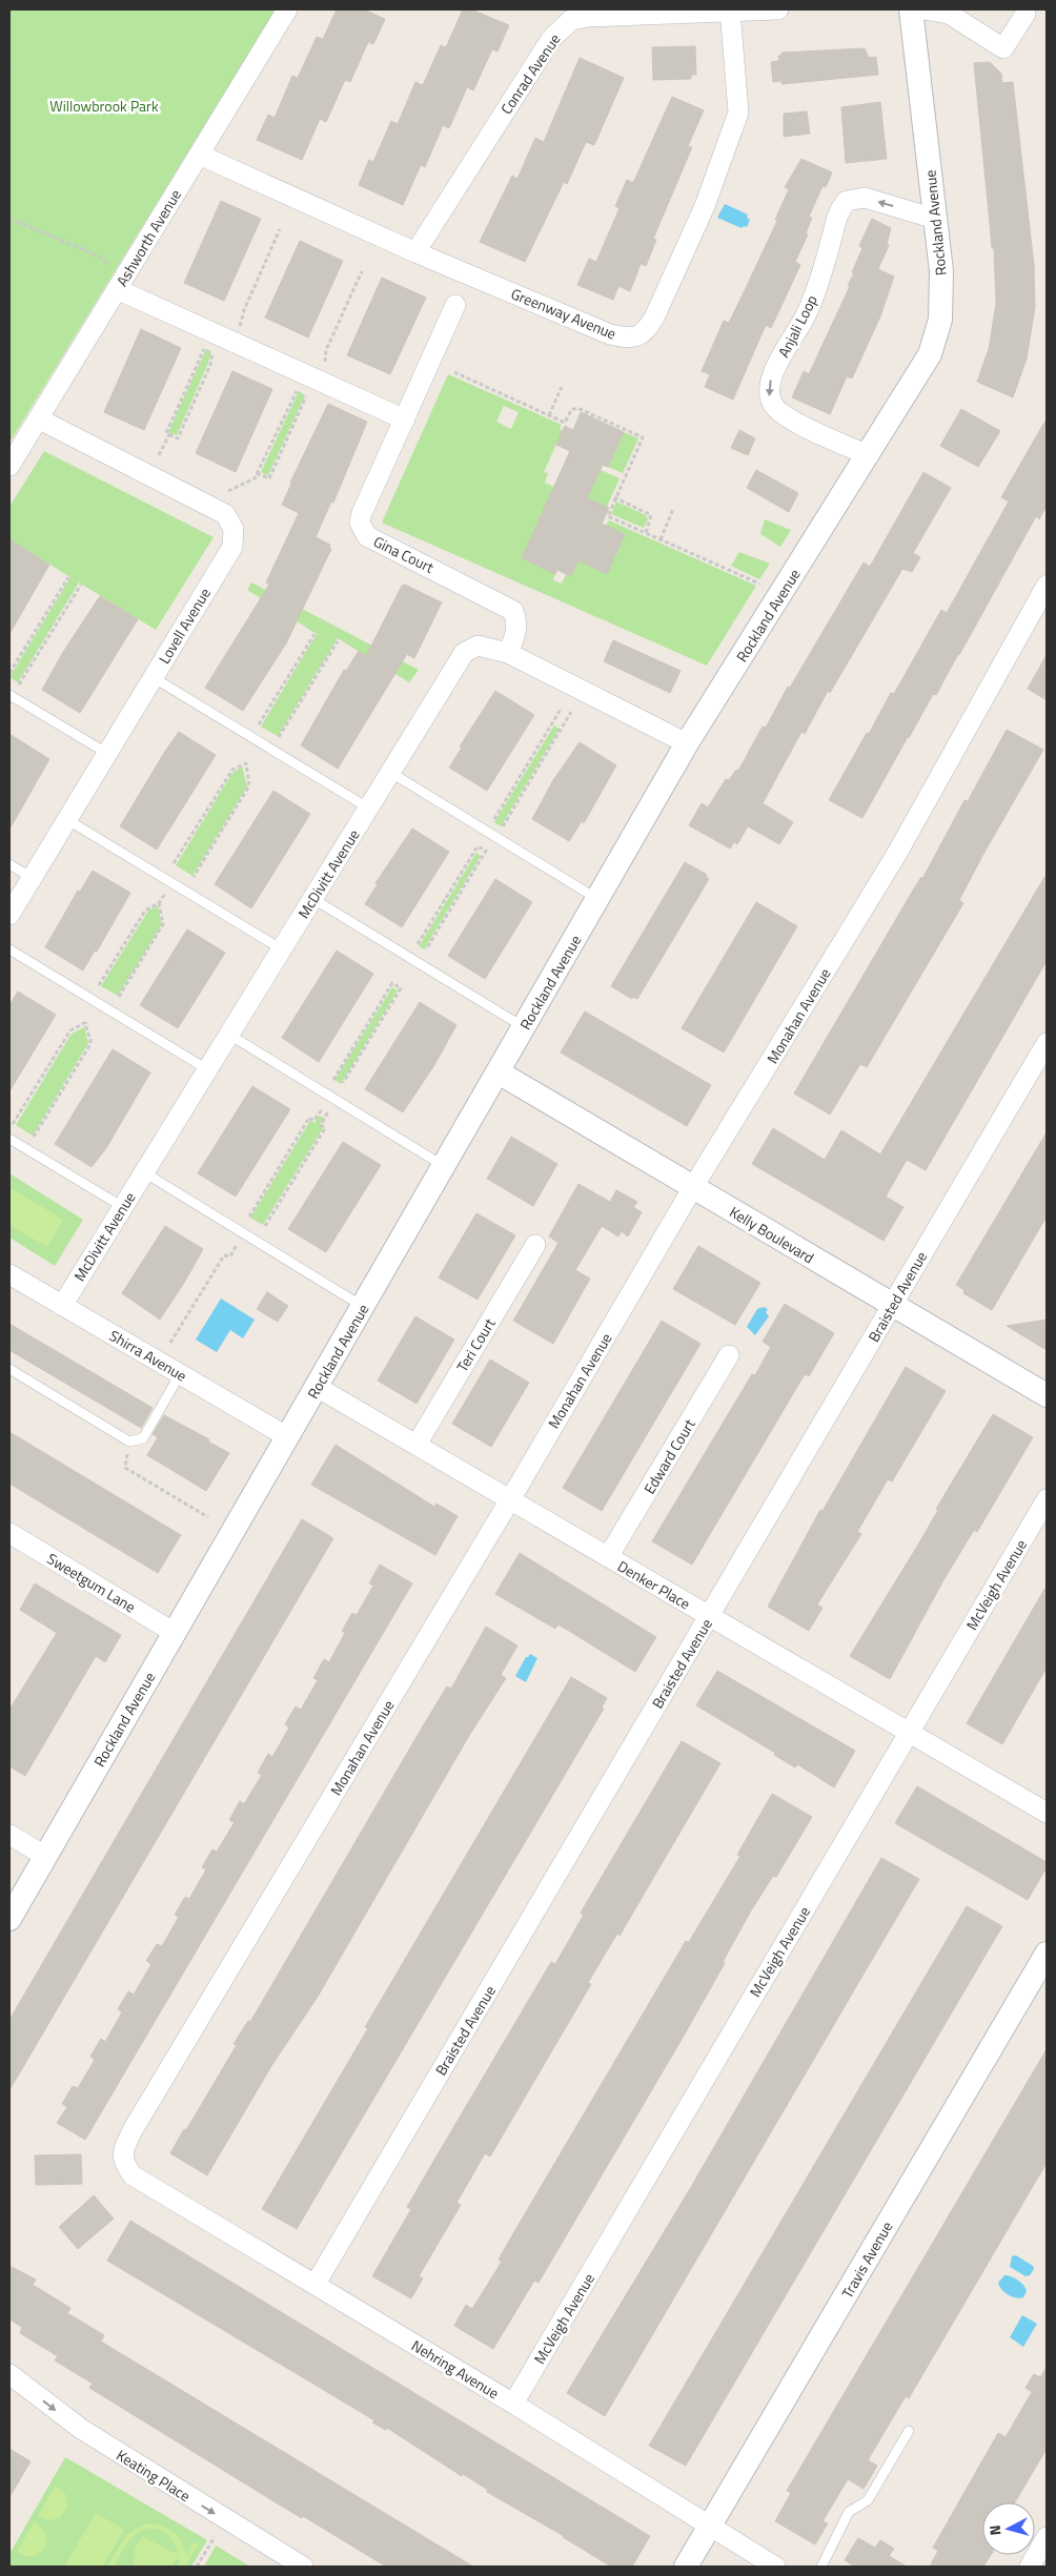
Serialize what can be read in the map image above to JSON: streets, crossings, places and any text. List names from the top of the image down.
{
  "streets": {
    "street": [
      "Conrad Avenue",
      "Rockland Avenue",
      "Ashworth Avenue",
      "Greenway Avenue",
      "Anjali Loop",
      "Gina Court",
      "Lovell Avenue",
      "McDivitt Avenue",
      "Monahan Avenue",
      "Kelly Boulevard",
      "Braisted Avenue",
      "Teri Court",
      "Shirra Avenue",
      "Edward Court",
      "Sweetgum Lane",
      "Denker Place",
      "McVeigh Avenue",
      "Travis Avenue",
      "Nehring Avenue",
      "Keating Place"
    ]
  },
  "crossings": [
    ["Conrad Avenue", "Greenway Avenue"],
    ["Rockland Avenue", "Anjali Loop"],
    ["Rockland Avenue", "McDivitt Avenue"],
    ["Rockland Avenue", "Kelly Boulevard"],
    ["Rockland Avenue", "Shirra Avenue"],
    ["Rockland Avenue", "Sweetgum Lane"],
    ["Rockland Avenue", "Denker Place"],
    ["Ashworth Avenue", "Greenway Avenue"],
    ["Ashworth Avenue", "Lovell Avenue"],
    ["Gina Court", "McDivitt Avenue"],
    ["McDivitt Avenue", "Shirra Avenue"],
    ["Monahan Avenue", "Kelly Boulevard"],
    ["Monahan Avenue", "Denker Place"],
    ["Monahan Avenue", "Nehring Avenue"],
    ["Kelly Boulevard", "Braisted Avenue"],
    ["Braisted Avenue", "Denker Place"],
    ["Braisted Avenue", "Nehring Avenue"],
    ["Teri Court", "Denker Place"],
    ["Edward Court", "Denker Place"],
    ["Denker Place", "McVeigh Avenue"],
    ["McVeigh Avenue", "Nehring Avenue"],
    ["Travis Avenue", "Nehring Avenue"]
  ],
  "one_way": ["Keating Place"],
  "parks": ["Willowbrook Park"],
  "north": "left"
}
